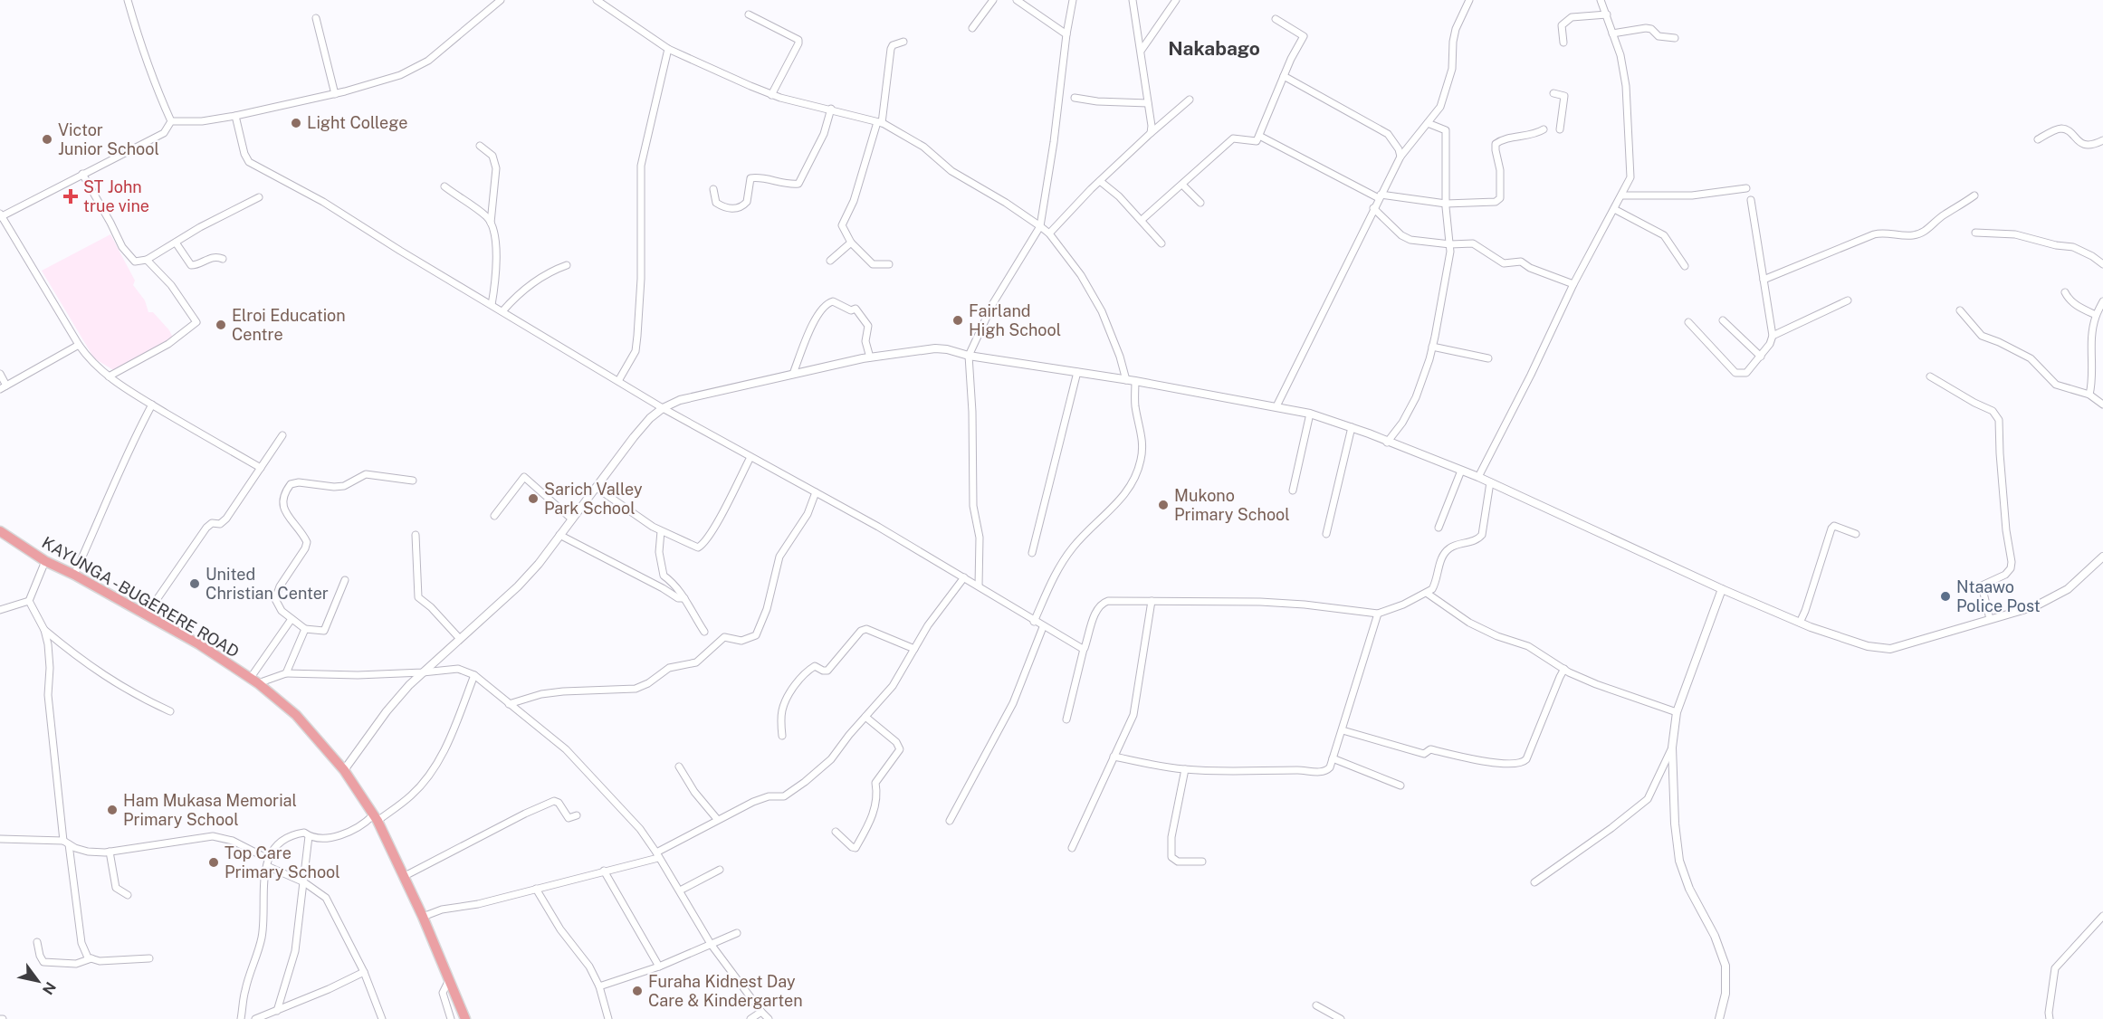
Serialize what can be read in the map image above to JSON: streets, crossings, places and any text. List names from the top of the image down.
{
  "streets": {
    "main road": ["KAYUNGA - BUGERERE ROAD"]
  },
  "districts": ["Nakabago"],
  "places": {
    "other": [
      "Light College",
      "Victor Junior School",
      "Fairland High School",
      "Elroi Education Centre",
      "Sarich Valley Park School",
      "Mukono Primary School",
      "United Christian Center",
      "Ntaawo Police Post",
      "Ham Mukasa Memorial Primary School",
      "Top Care Primary School",
      "Furaha Kidnest Day Care & Kindergarten"
    ],
    "health": ["ST John true vine"]
  },
  "north": "bottom right"
}
